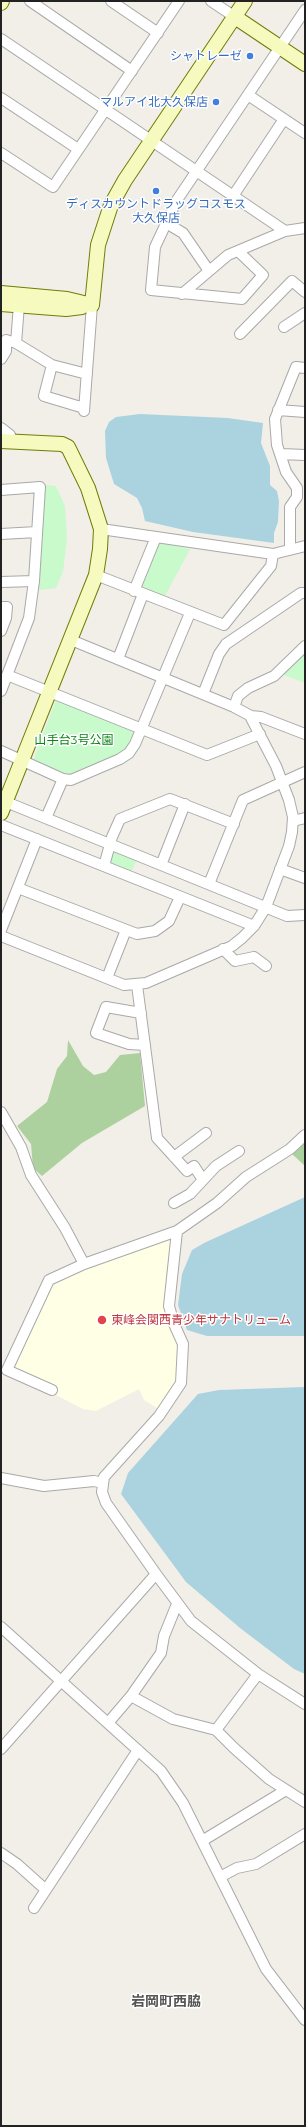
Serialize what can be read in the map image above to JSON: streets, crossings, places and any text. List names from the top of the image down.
{
  "districts": ["岩岡町西脇"],
  "parks": ["山手台3号公園"],
  "places": [
    "シャトレーゼ",
    "マルアイ北大久保店",
    "ディスカウントドラッグコスモス 大久保店",
    "東峰会関西青少年サナトリューム"
  ]
}
